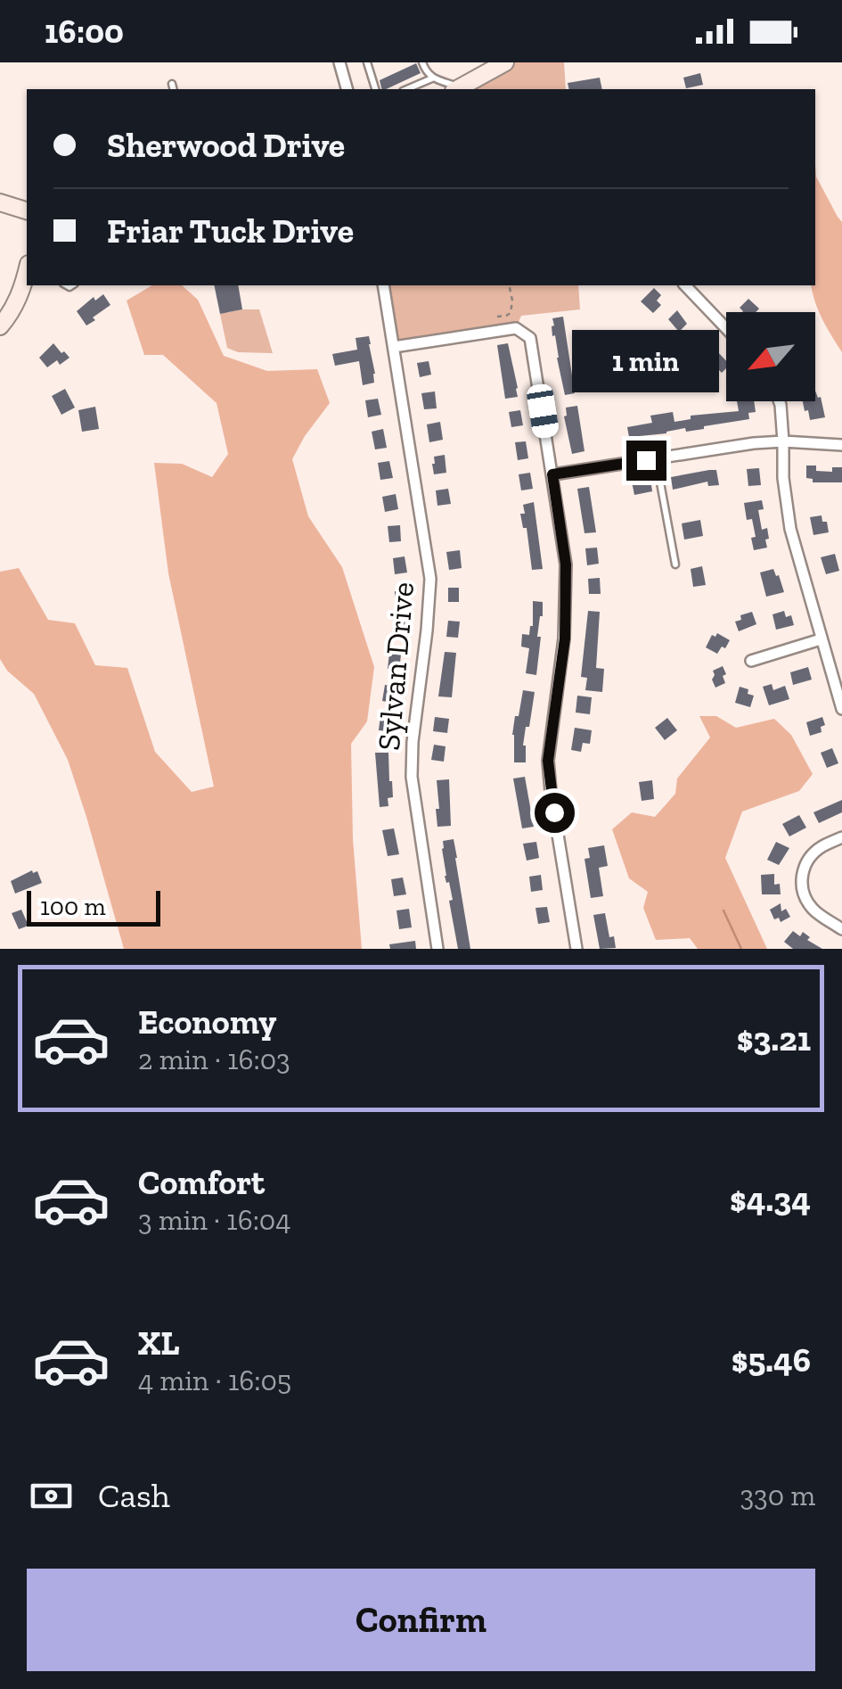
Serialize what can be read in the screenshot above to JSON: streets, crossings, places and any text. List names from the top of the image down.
{
  "streets": {
    "street": ["Sylvan Drive"]
  },
  "scale_bar": "100 m",
  "north": "bottom left",
  "page": {
    "status": "16:00",
    "banner": ["Sherwood Drive", "Friar Tuck Drive"],
    "bubble": "1 min",
    "scale": "100 m",
    "list": [
      {
        "name": "Economy",
        "note": "2 min · 16:03",
        "value": "$3.21"
      },
      {
        "name": "Comfort",
        "note": "3 min · 16:04",
        "value": "$4.34"
      },
      {
        "name": "XL",
        "note": "4 min · 16:05",
        "value": "$5.46"
      }
    ],
    "pay": ["Cash", "330 m"],
    "buttons": "Confirm"
  }
}
